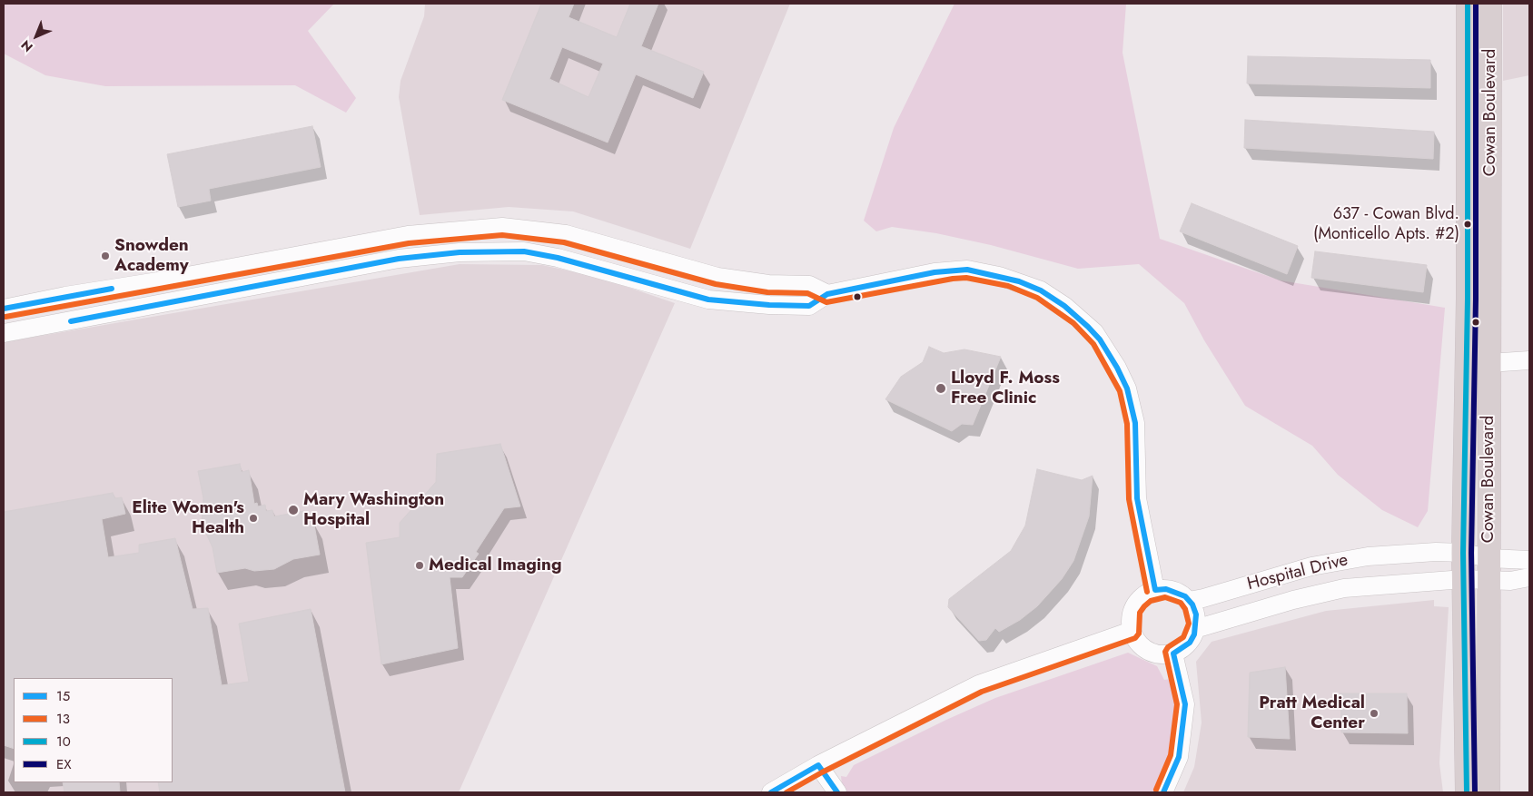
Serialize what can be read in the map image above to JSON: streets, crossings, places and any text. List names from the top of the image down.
{
  "streets": {
    "main road": ["Cowan Boulevard"],
    "street": ["Hospital Drive"]
  },
  "crossings": [
    ["Cowan Boulevard", "Hospital Drive"]
  ],
  "places": [
    "637 - Cowan Blvd. (Monticello Apts. #2)",
    "Snowden Academy",
    "Lloyd F. Moss Free Clinic",
    "Mary Washington Hospital",
    "Elite Women's Health",
    "Medical Imaging",
    "Pratt Medical Center"
  ],
  "lines": [
    "transit line 10",
    "transit line EX",
    "transit line 13",
    "transit line 15"
  ],
  "legend": [
    "15",
    "13",
    "10",
    "EX"
  ],
  "north": "bottom left"
}
